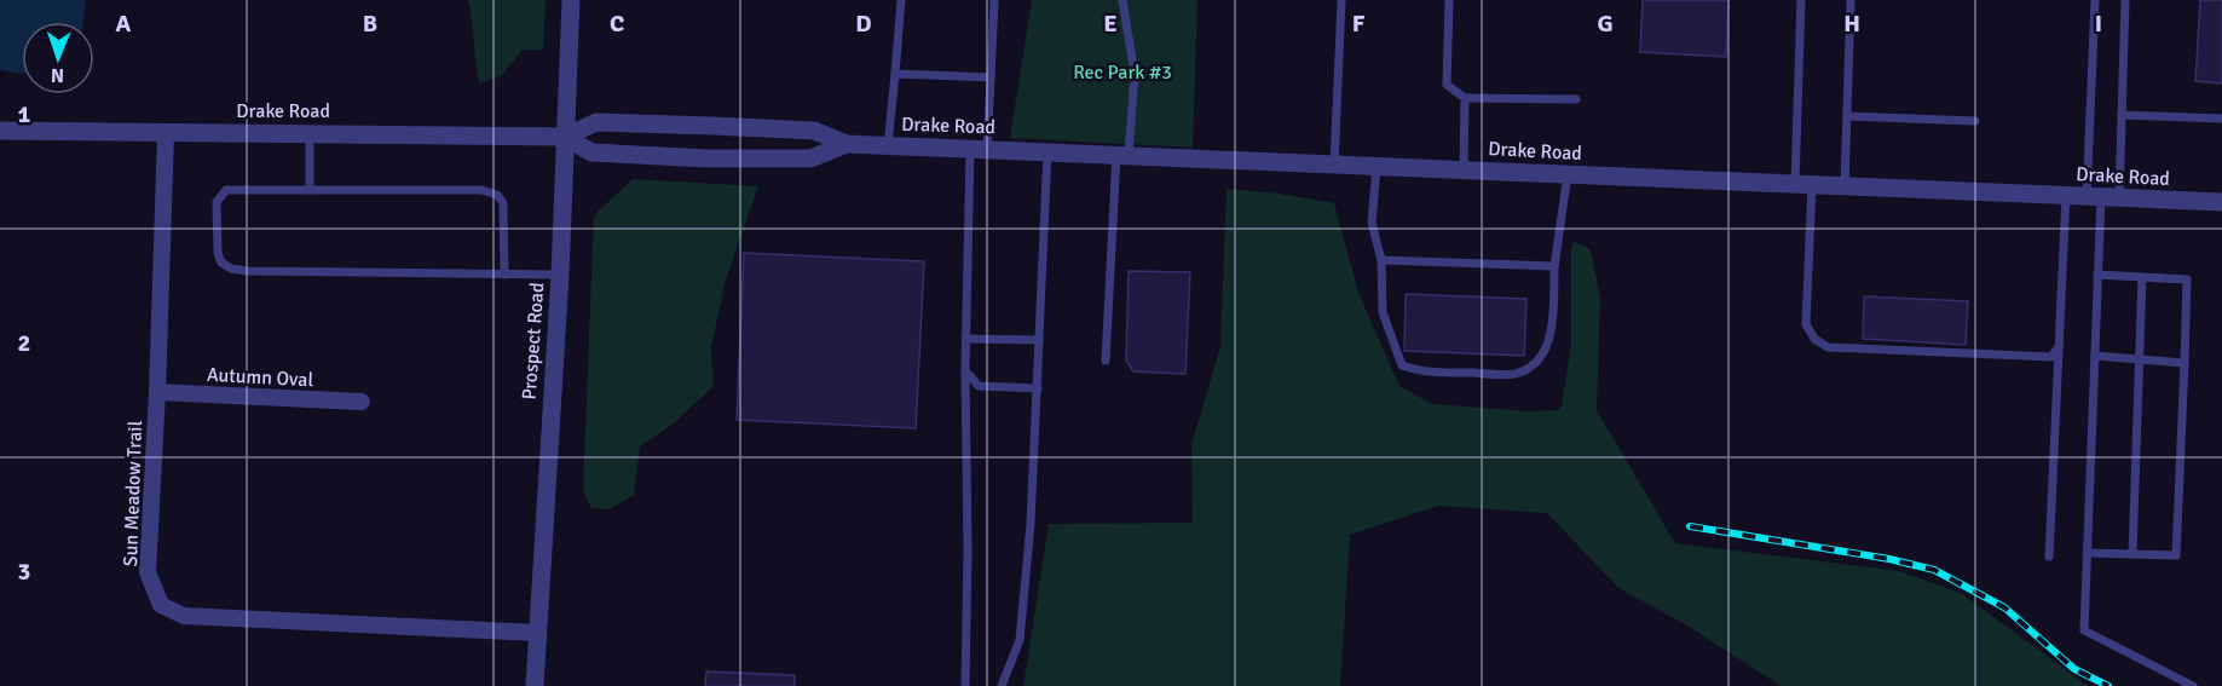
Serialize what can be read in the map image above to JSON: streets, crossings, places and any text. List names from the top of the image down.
{
  "streets": {
    "street": [
      "Drake Road",
      "Prospect Road",
      "Autumn Oval",
      "Sun Meadow Trail"
    ]
  },
  "crossings": [
    ["Drake Road", "Prospect Road"],
    ["Drake Road", "Sun Meadow Trail"],
    ["Prospect Road", "Sun Meadow Trail"],
    ["Autumn Oval", "Sun Meadow Trail"]
  ],
  "parks": ["Rec Park #3"],
  "north": "bottom",
  "grid": {
    "columns": [
      "A",
      "B",
      "C",
      "D",
      "E",
      "F",
      "G",
      "H",
      "I"
    ],
    "rows": ["1", "2", "3"]
  }
}
